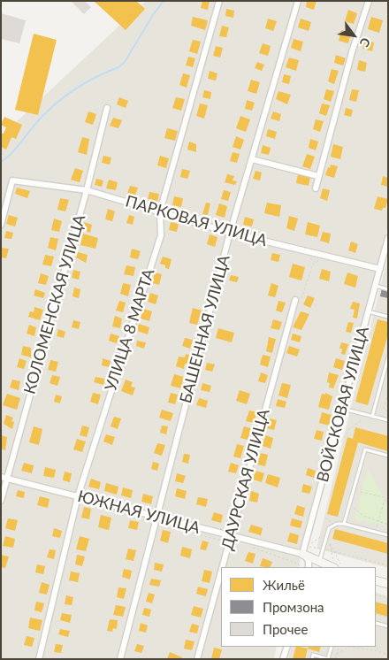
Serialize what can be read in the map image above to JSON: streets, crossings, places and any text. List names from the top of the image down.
{
  "streets": {
    "street": [
      "ПАРКОВАЯ УЛИЦА",
      "КОЛОМЕНСКАЯ УЛИЦА",
      "БАШЕННАЯ УЛИЦА",
      "УЛИЦА 8 МАРТА",
      "ВОЙСКОВАЯ УЛИЦА",
      "ДАУРСКАЯ УЛИЦА",
      "ЮЖНАЯ УЛИЦА"
    ]
  },
  "crossings": [
    ["ПАРКОВАЯ УЛИЦА", "КОЛОМЕНСКАЯ УЛИЦА"],
    ["ПАРКОВАЯ УЛИЦА", "БАШЕННАЯ УЛИЦА"],
    ["ПАРКОВАЯ УЛИЦА", "УЛИЦА 8 МАРТА"],
    ["ПАРКОВАЯ УЛИЦА", "ВОЙСКОВАЯ УЛИЦА"],
    ["КОЛОМЕНСКАЯ УЛИЦА", "ЮЖНАЯ УЛИЦА"],
    ["БАШЕННАЯ УЛИЦА", "ЮЖНАЯ УЛИЦА"],
    ["УЛИЦА 8 МАРТА", "ЮЖНАЯ УЛИЦА"],
    ["ВОЙСКОВАЯ УЛИЦА", "ЮЖНАЯ УЛИЦА"],
    ["ДАУРСКАЯ УЛИЦА", "ЮЖНАЯ УЛИЦА"]
  ],
  "legend": ["Жильё", "Промзона", "Прочее"],
  "north": "bottom right"
}
